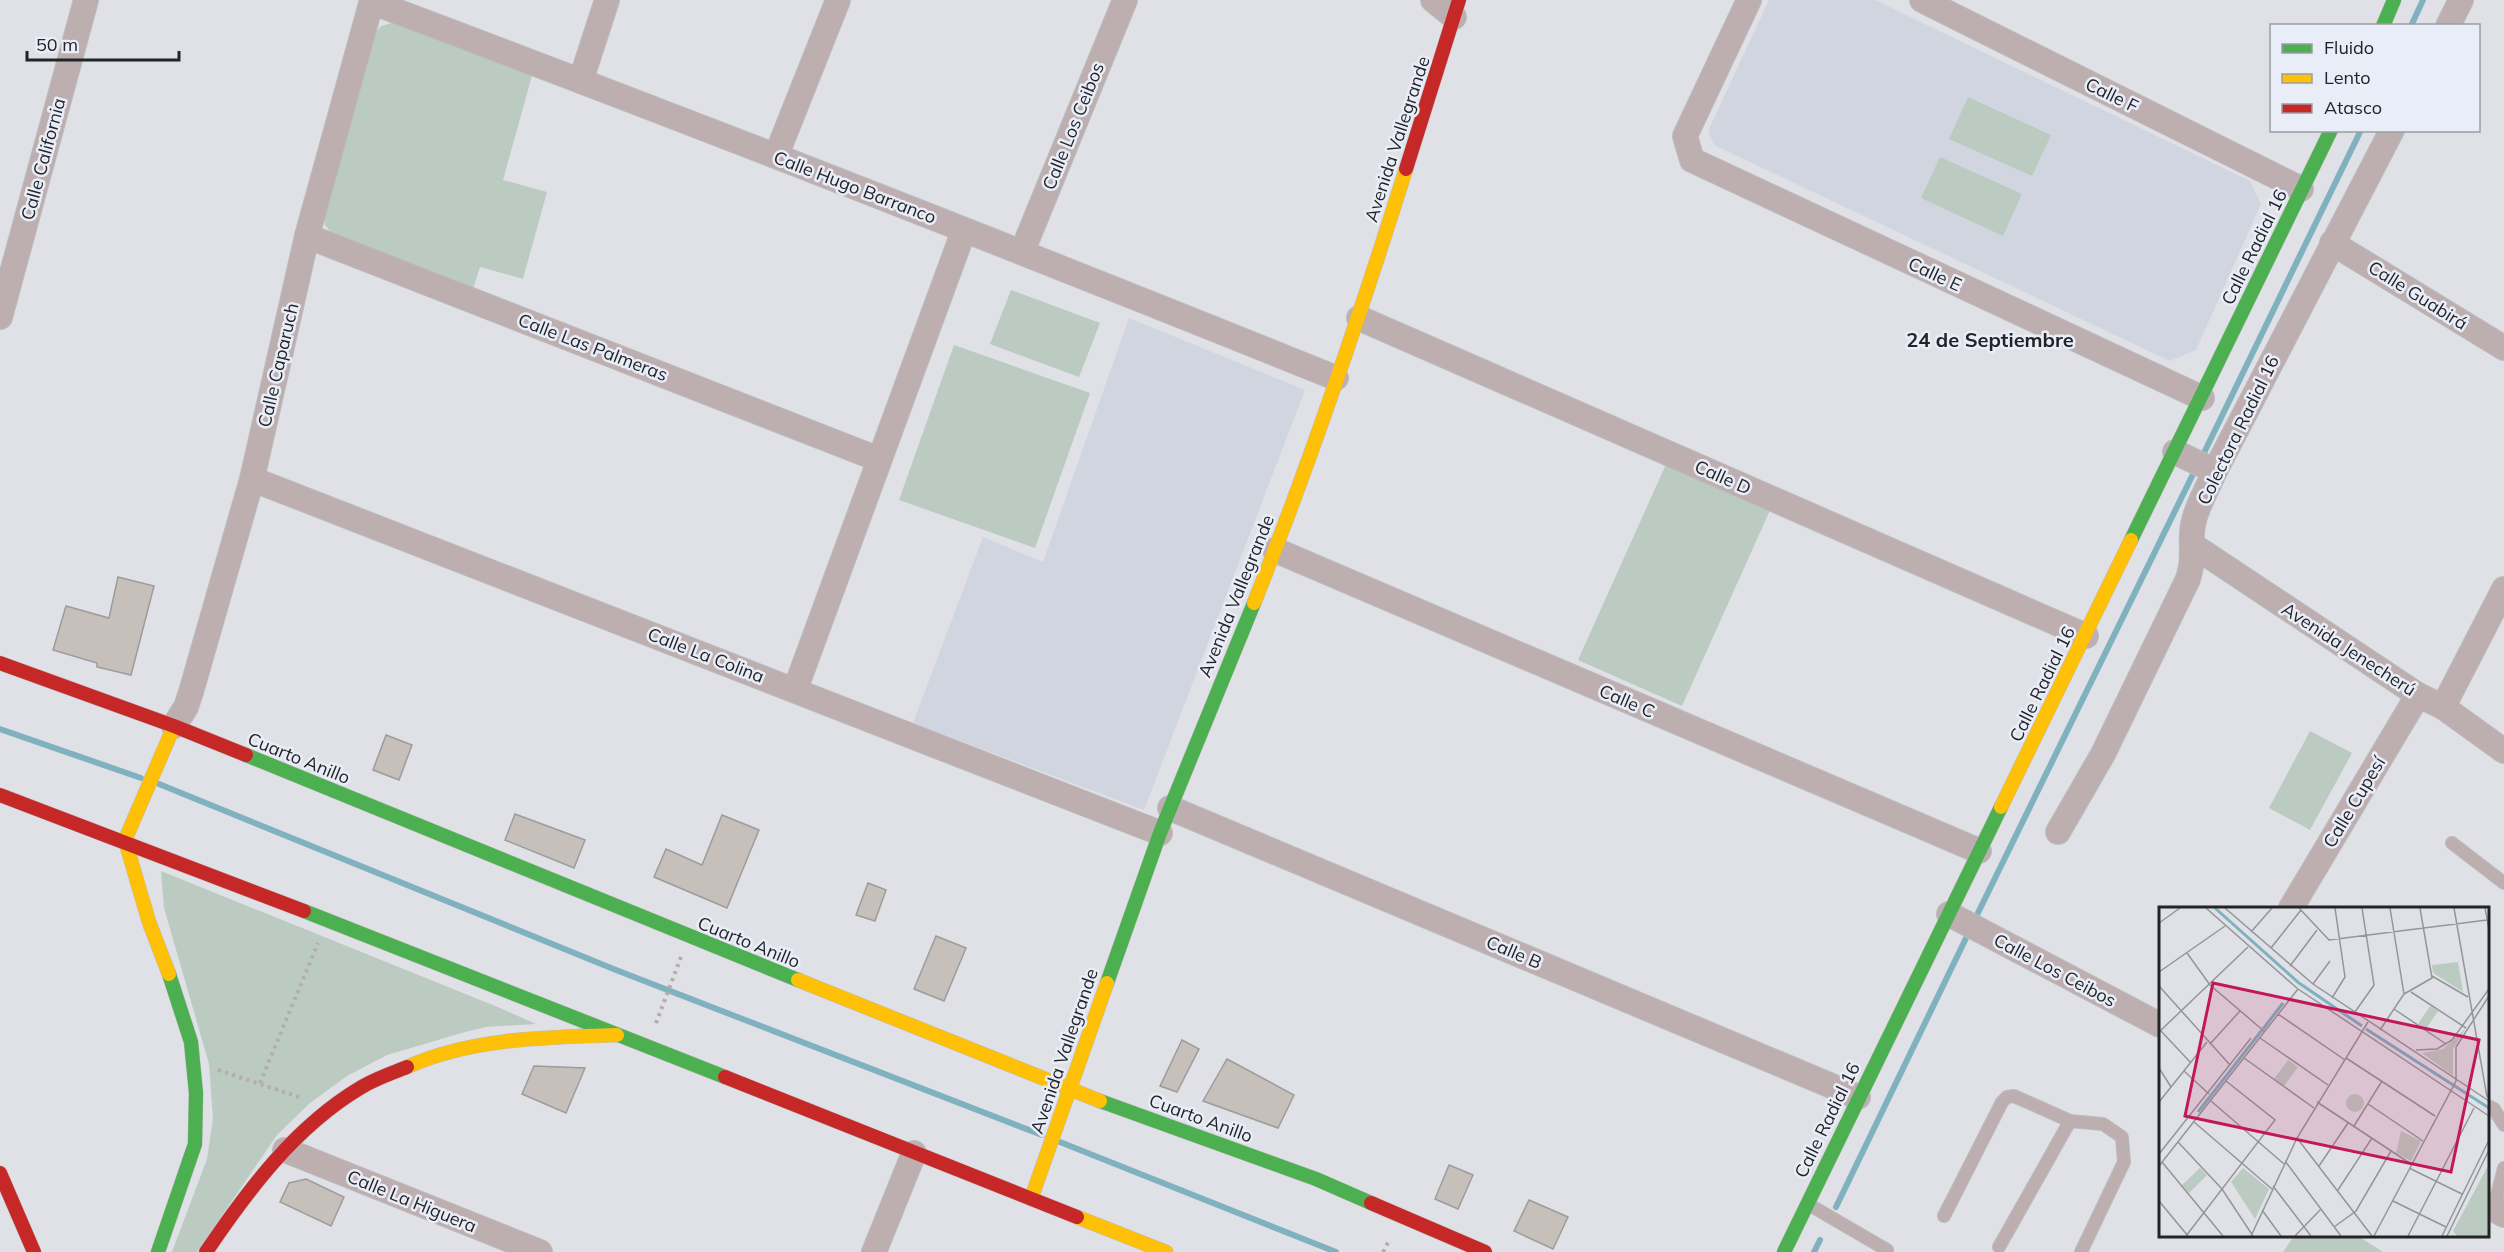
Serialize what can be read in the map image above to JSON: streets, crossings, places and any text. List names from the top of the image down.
{
  "streets": {
    "main road": ["Avenida Vallegrande", "Calle Radial 16", "Cuarto Anillo"],
    "street": [
      "Calle F",
      "Calle Los Ceibos",
      "Calle California",
      "Calle Hugo Barranco",
      "Calle E",
      "Calle Guabirá",
      "Calle Las Palmeras",
      "Calle Caparuch",
      "Colectora Radial 16",
      "Calle D",
      "Avenida Jenecherú",
      "Calle La Colina",
      "Calle C",
      "Calle Cupesí",
      "Calle B",
      "Calle La Higuera"
    ]
  },
  "crossings": [
    ["Calle F", "Calle Radial 16"],
    ["Calle Los Ceibos", "Calle Hugo Barranco"],
    ["Calle Los Ceibos", "Calle Radial 16"],
    ["Avenida Vallegrande", "Calle Hugo Barranco"],
    ["Avenida Vallegrande", "Calle D"],
    ["Avenida Vallegrande", "Calle La Colina"],
    ["Avenida Vallegrande", "Calle C"],
    ["Avenida Vallegrande", "Cuarto Anillo"],
    ["Avenida Vallegrande", "Calle B"],
    ["Calle Hugo Barranco", "Calle Caparuch"],
    ["Calle Radial 16", "Calle E"],
    ["Calle Radial 16", "Colectora Radial 16"],
    ["Calle Radial 16", "Calle D"],
    ["Calle Radial 16", "Calle C"],
    ["Calle Radial 16", "Calle B"],
    ["Calle Guabirá", "Colectora Radial 16"],
    ["Calle Las Palmeras", "Calle Caparuch"],
    ["Calle Caparuch", "Calle La Colina"],
    ["Calle Caparuch", "Cuarto Anillo"],
    ["Colectora Radial 16", "Avenida Jenecherú"],
    ["Avenida Jenecherú", "Calle Cupesí"]
  ],
  "districts": ["24 de Septiembre"],
  "legend": ["Fluido", "Lento", "Atasco"],
  "scale_bar": "50 m"
}
